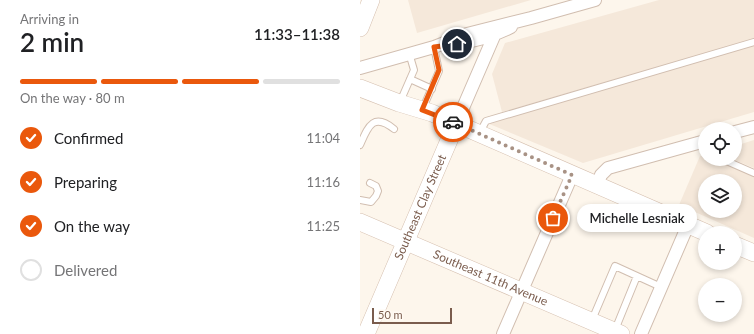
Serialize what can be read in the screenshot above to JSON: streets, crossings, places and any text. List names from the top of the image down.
{
  "streets": {
    "main road": ["Southeast Clay Street", "Southeast 11th Avenue"]
  },
  "crossings": [
    ["Southeast Clay Street", "Southeast 11th Avenue"]
  ],
  "places": ["Michelle Lesniak"],
  "scale_bar": "50 m",
  "page": {
    "heading": ["2 min", "Arriving in", "11:33–11:38"],
    "bar": "On the way · 80 m",
    "list": [
      ["Confirmed", "11:04"],
      ["Preparing", "11:16"],
      ["On the way", "11:25"],
      "Delivered"
    ],
    "map_buttons": ["+", "−"],
    "bubble": "Michelle Lesniak",
    "scale": "50 m"
  }
}
